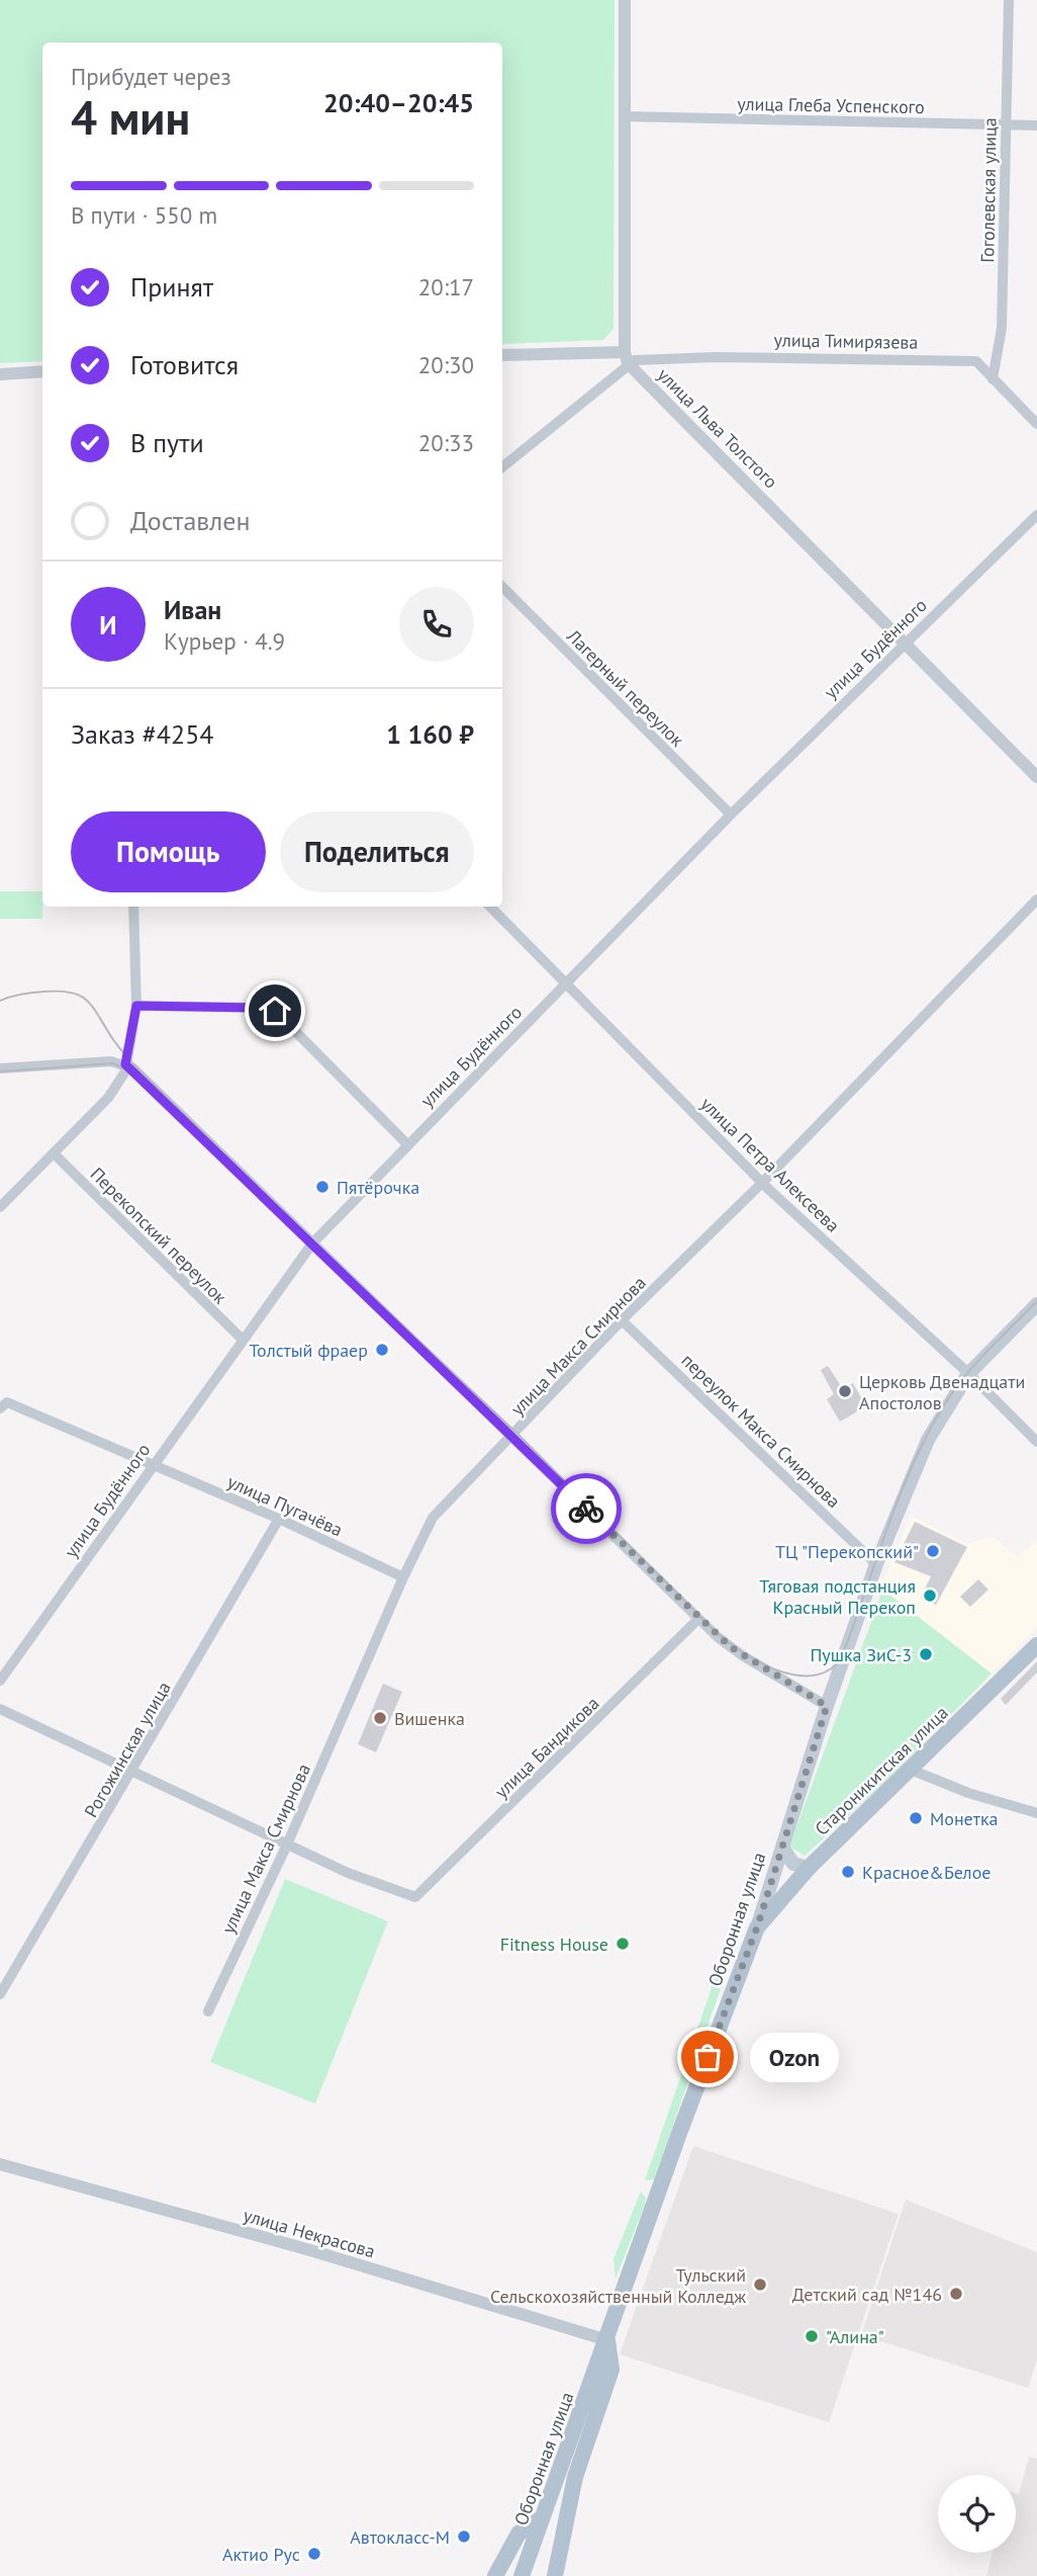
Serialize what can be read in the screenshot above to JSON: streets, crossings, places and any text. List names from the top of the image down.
{
  "streets": {
    "main road": ["Староникитская улица", "Оборонная улица"],
    "street": [
      "улица Глеба Успенского",
      "Гоголевская улица",
      "улица Тимирязева",
      "улица Льва Толстого",
      "улица Будённого",
      "Лагерный переулок",
      "улица Петра Алексеева",
      "Перекопский переулок",
      "улица Макса Смирнова",
      "переулок Макса Смирнова",
      "улица Пугачёва",
      "улица Бандикова",
      "Рогожинская улица",
      "улица Некрасова"
    ]
  },
  "crossings": [
    ["улица Глеба Успенского", "Гоголевская улица"],
    ["Гоголевская улица", "улица Тимирязева"],
    ["улица Тимирязева", "улица Льва Толстого"],
    ["улица Льва Толстого", "улица Будённого"],
    ["улица Будённого", "Лагерный переулок"],
    ["улица Будённого", "улица Петра Алексеева"],
    ["улица Будённого", "Перекопский переулок"],
    ["улица Будённого", "улица Пугачёва"],
    ["улица Петра Алексеева", "улица Макса Смирнова"],
    ["улица Петра Алексеева", "Оборонная улица"],
    ["улица Макса Смирнова", "переулок Макса Смирнова"],
    ["улица Макса Смирнова", "улица Пугачёва"],
    ["улица Макса Смирнова", "улица Бандикова"],
    ["переулок Макса Смирнова", "Оборонная улица"],
    ["улица Пугачёва", "Рогожинская улица"],
    ["Староникитская улица", "Оборонная улица"],
    ["Оборонная улица", "улица Некрасова"]
  ],
  "places": [
    "Пятёрочка",
    "Толстый фраер",
    "Церковь Двенадцати Апостолов",
    "ТЦ \"Перекопский\"",
    "Тяговая подстанция Красный Перекоп",
    "Пушка ЗиС-3",
    "Вишенка",
    "Монетка",
    "Красное&Белое",
    "Fitness House",
    "Ozon",
    "Тульский Сельскохозяйственный Колледж",
    "Детский сад №146",
    "\"Алина\"",
    "Автокласс-М",
    "Актио Рус"
  ],
  "page": {
    "heading": ["4 мин", "Прибудет через", "20:40–20:45"],
    "panel": [
      "Иван",
      "Курьер · 4.9",
      "Заказ #4254",
      "1 160 ₽"
    ],
    "bar": "В пути · 550 m",
    "list": [
      ["Принят", "20:17"],
      ["Готовится", "20:30"],
      ["В пути", "20:33"],
      "Доставлен"
    ],
    "round": "И",
    "buttons": ["Помощь", "Поделиться"],
    "bubble": "Ozon"
  }
}
